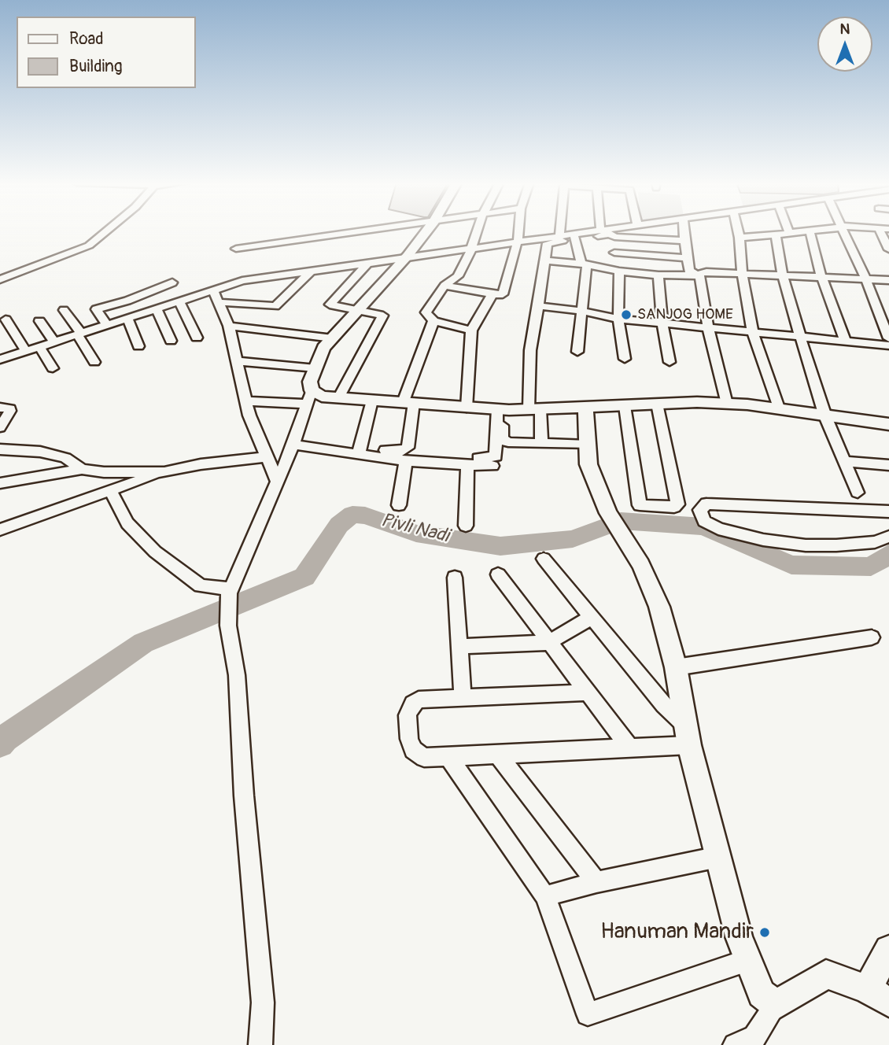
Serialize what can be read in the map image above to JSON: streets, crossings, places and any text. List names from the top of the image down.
{
  "water": ["Pivli Nadi"],
  "places": ["SANJOG HOME", "Hanuman Mandir"],
  "legend": ["Road", "Building"],
  "north": "top"
}
